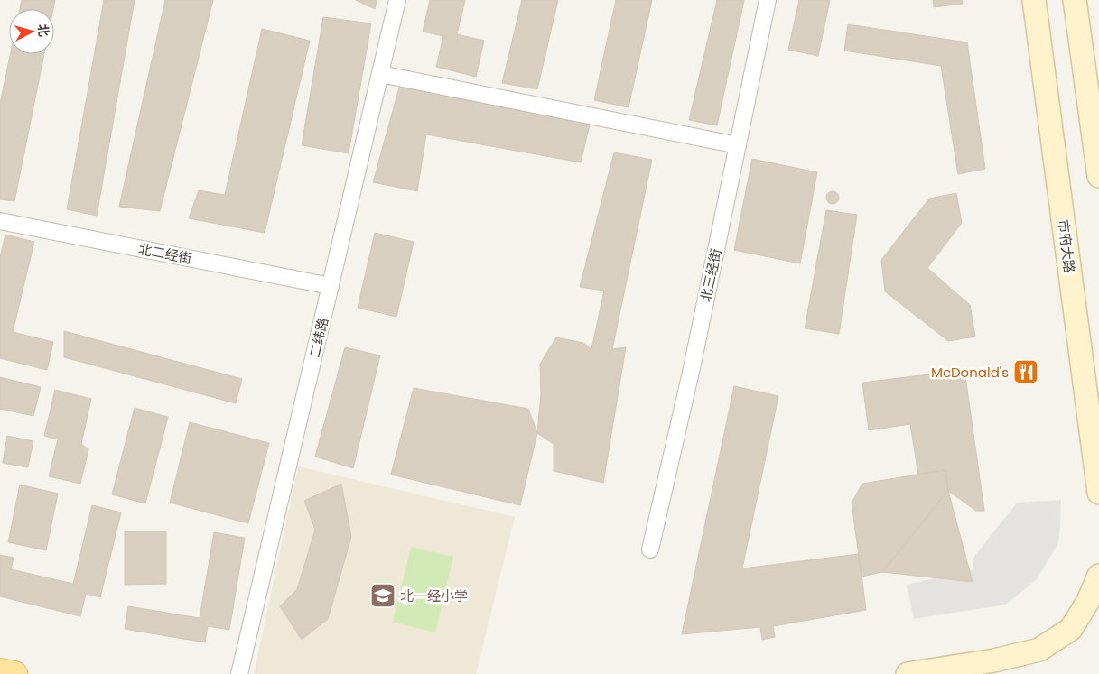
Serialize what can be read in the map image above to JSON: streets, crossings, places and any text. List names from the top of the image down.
{
  "streets": {
    "main road": ["市府大路"],
    "street": ["北二经街", "北三经街", "二纬路"]
  },
  "crossings": [
    ["北二经街", "二纬路"]
  ],
  "places": {
    "restaurant": ["McDonald's"],
    "school or university": ["北一经小学"]
  },
  "north": "right"
}
